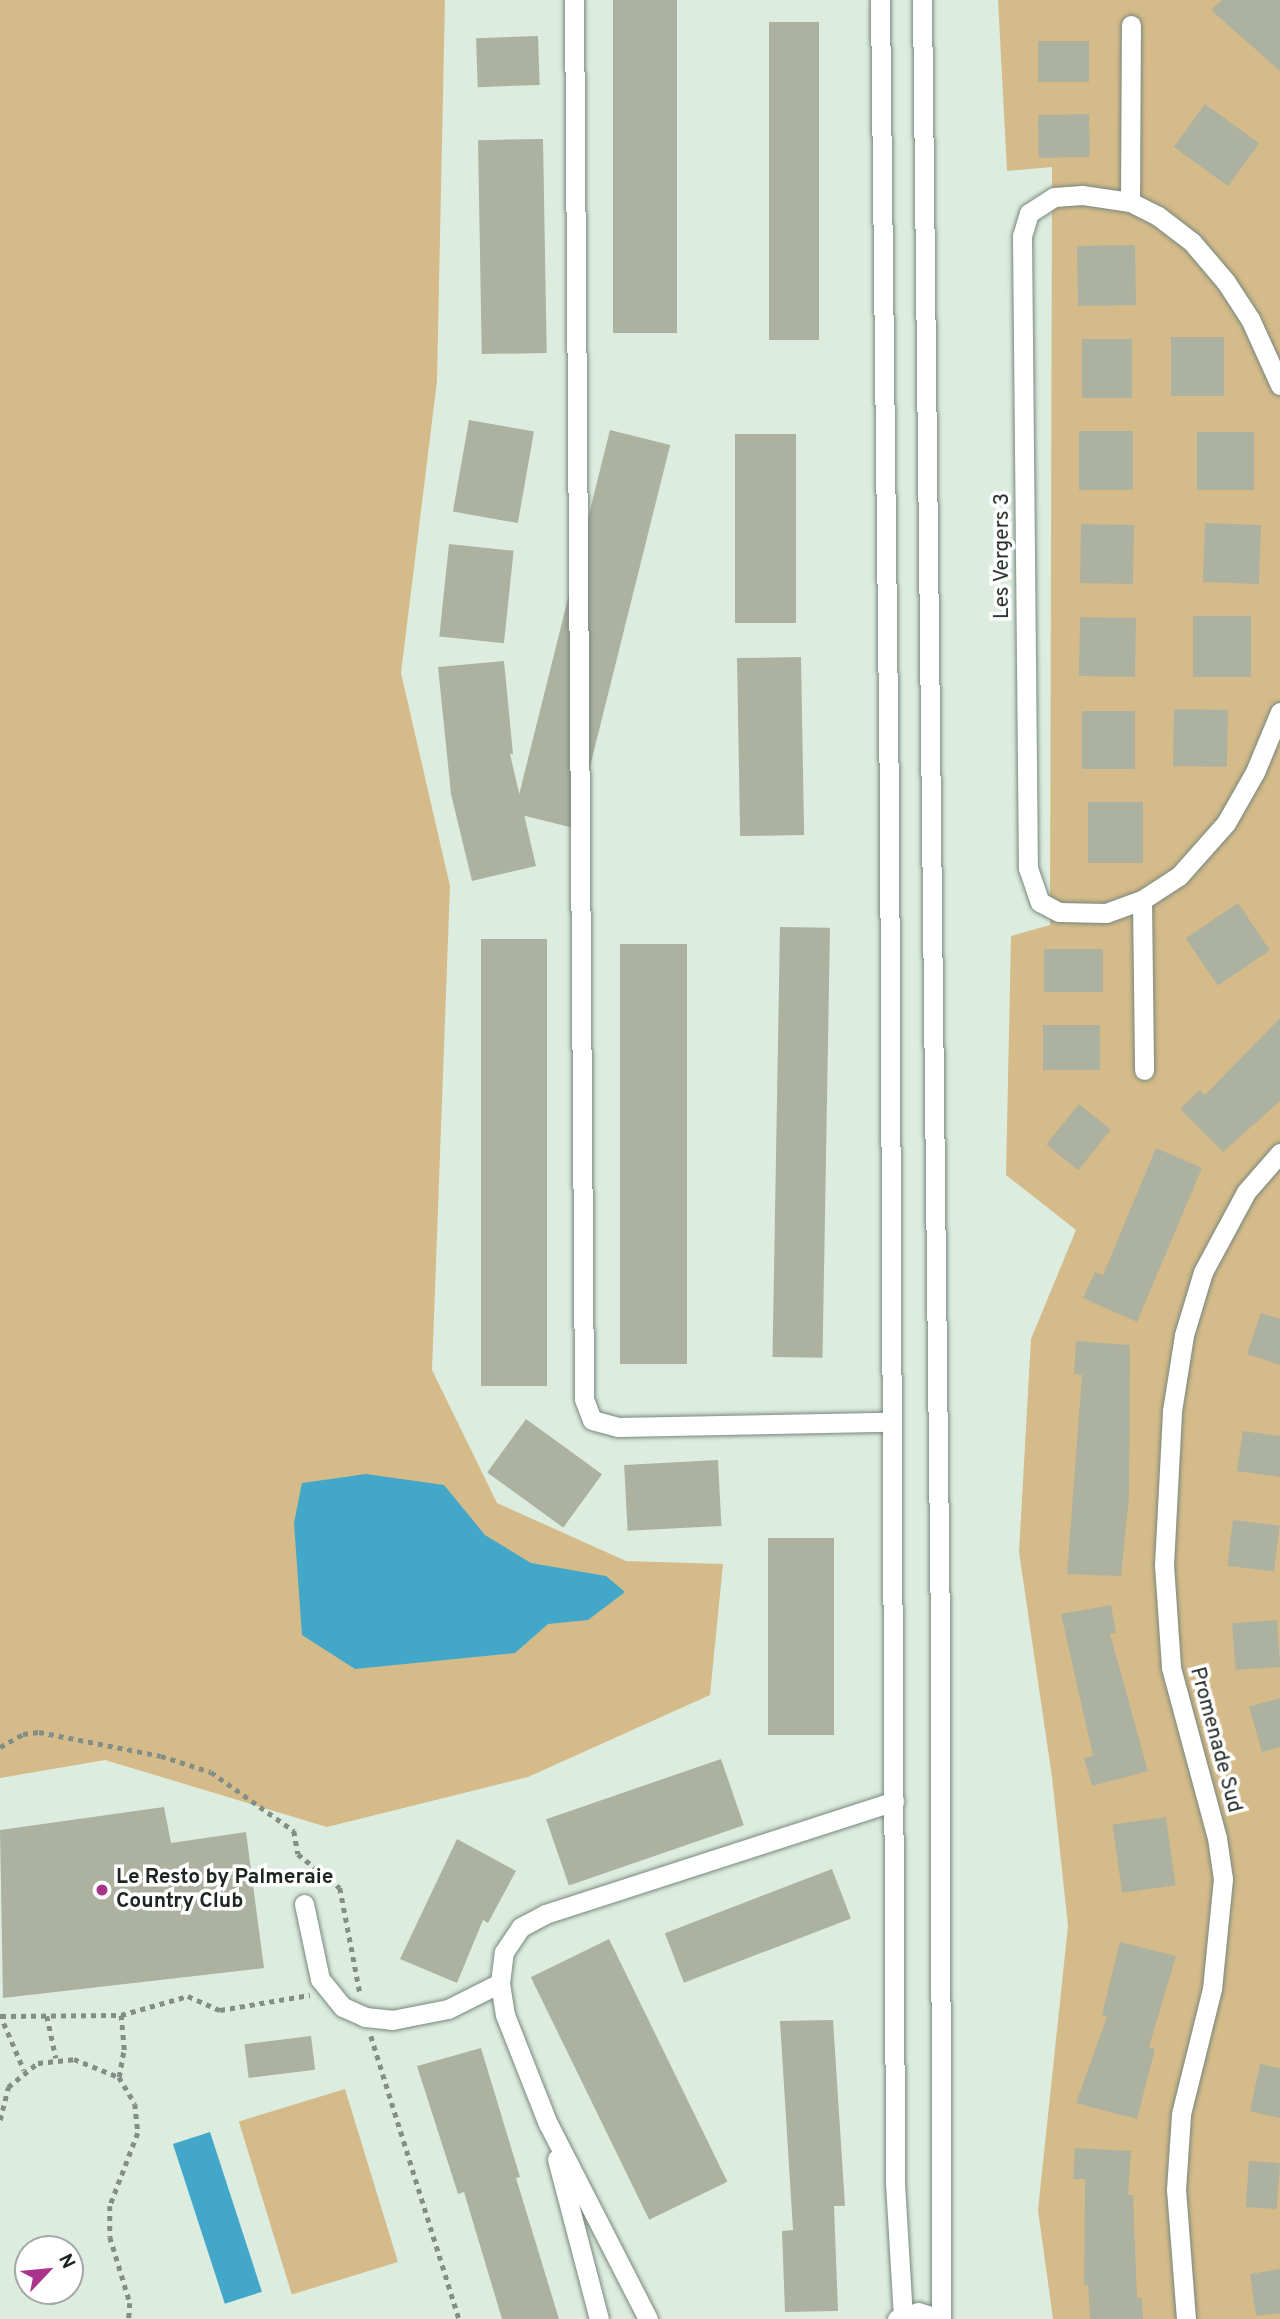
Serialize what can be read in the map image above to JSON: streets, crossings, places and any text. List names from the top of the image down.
{
  "streets": {
    "street": ["Les Vergers 3", "Promenade Sud"]
  },
  "places": ["Le Resto by Palmeraie Country Club"],
  "north": "top right"
}
